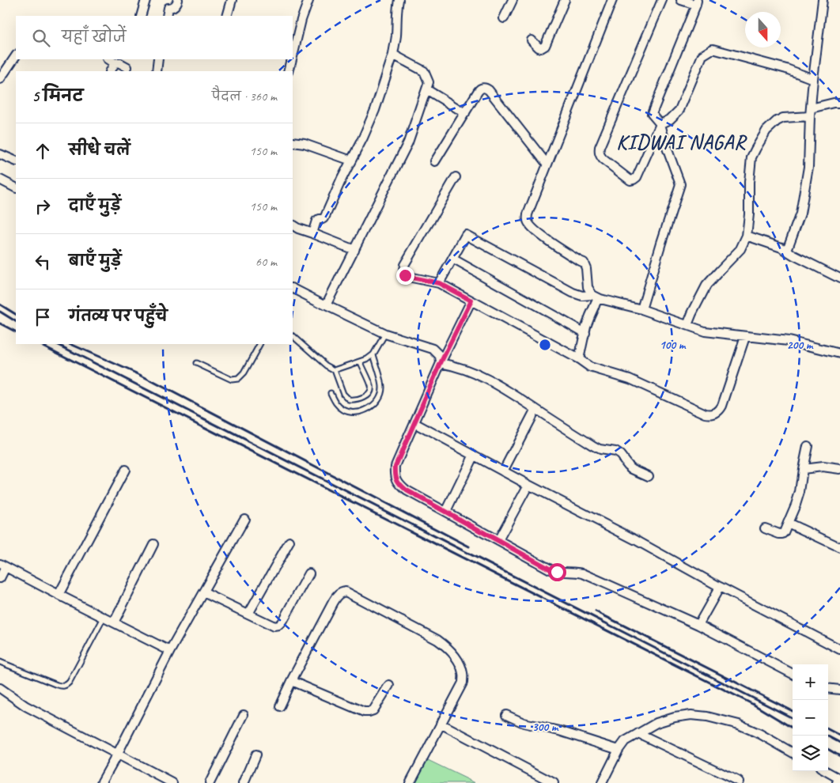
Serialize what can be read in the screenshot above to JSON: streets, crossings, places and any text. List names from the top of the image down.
{
  "districts": ["KIDWAI NAGAR"],
  "north": "bottom",
  "page": {
    "search": "यहाँ खोजें",
    "heading": ["5 मिनट", "पैदल · 360 m"],
    "list": [
      ["सीधे चलें", "150 m"],
      ["दाएँ मुड़ें", "150 m"],
      ["बाएँ मुड़ें", "60 m"],
      "गंतव्य पर पहुँचे"
    ],
    "map_buttons": ["+", "−"]
  },
  "rings": ["100 m", "200 m", "300 m"]
}
